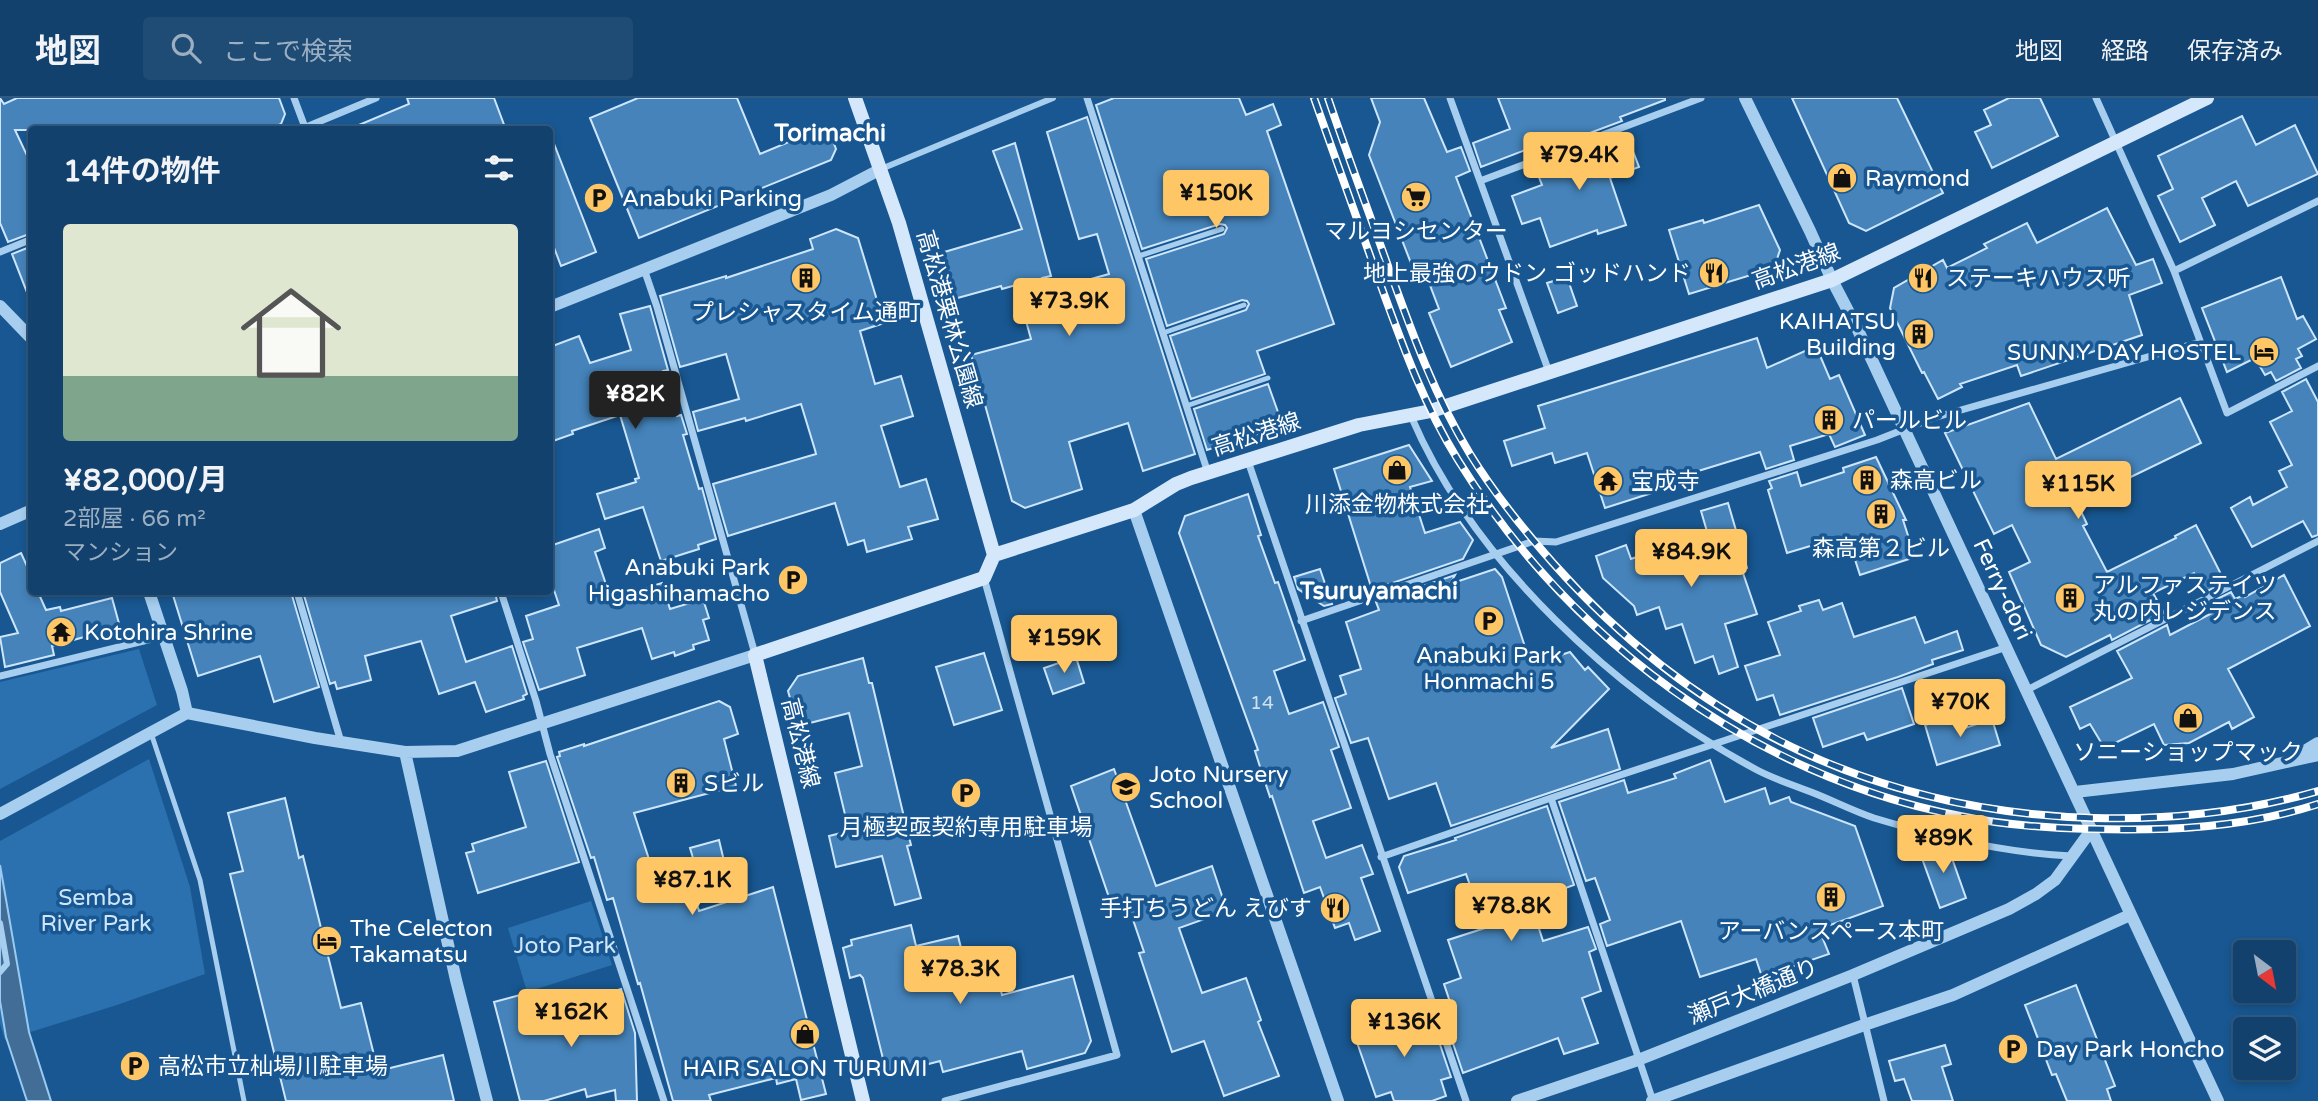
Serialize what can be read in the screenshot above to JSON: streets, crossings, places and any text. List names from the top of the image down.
{
  "streets": {
    "main road": ["高松港線", "高松港栗林公園線"],
    "street": ["Ferry-dori", "瀬戸大橋通り"]
  },
  "crossings": [
    ["高松港線", "高松港栗林公園線"],
    ["高松港線", "Ferry-dori"],
    ["Ferry-dori", "瀬戸大橋通り"]
  ],
  "districts": ["Torimachi", "Tsuruyamachi"],
  "parks": ["Semba River Park", "Joto Park"],
  "places": {
    "shop": [
      "Raymond",
      "川添金物株式会社",
      "ソニーショップマック",
      "HAIR SALON TURUMI"
    ],
    "supermarket": ["マルヨシセンター"],
    "parking": [
      "Anabuki Parking",
      "Anabuki Park Higashihamacho",
      "Anabuki Park Honmachi 5",
      "月極契亟契約専用駐車場",
      "Day Park Honcho",
      "高松市立杣場川駐車場"
    ],
    "restaurant": ["地上最強のウドン ゴッドハンド", "ステーキハウス听", "手打ちうどん えびす"],
    "building": [
      "プレシャスタイム通町",
      "KAIHATSU Building",
      "パールビル",
      "森高ビル",
      "森高第２ビル",
      "アルファステイツ 丸の内レジデンス",
      "Sビル",
      "アーバンスペース本町"
    ],
    "hotel": ["SUNNY DAY HOSTEL", "The Celecton Takamatsu"],
    "temple": ["宝成寺", "Kotohira Shrine"],
    "school or university": ["Joto Nursery School"]
  },
  "house_numbers": ["14"],
  "north": "bottom right",
  "page": {
    "header": "地図",
    "search": "ここで検索",
    "nav": ["地図", "経路", "保存済み"],
    "heading": "14件の物件",
    "price": [
      "¥79.4K",
      "¥150K",
      "¥73.9K",
      "¥82K",
      "¥115K",
      "¥84.9K",
      "¥159K",
      "¥70K",
      "¥89K",
      "¥87.1K",
      "¥78.8K",
      "¥78.3K",
      "¥162K",
      "¥136K"
    ],
    "list": [
      {
        "name": "¥82,000/月",
        "note": "2部屋 · 66 m² · マンション"
      }
    ]
  }
}
